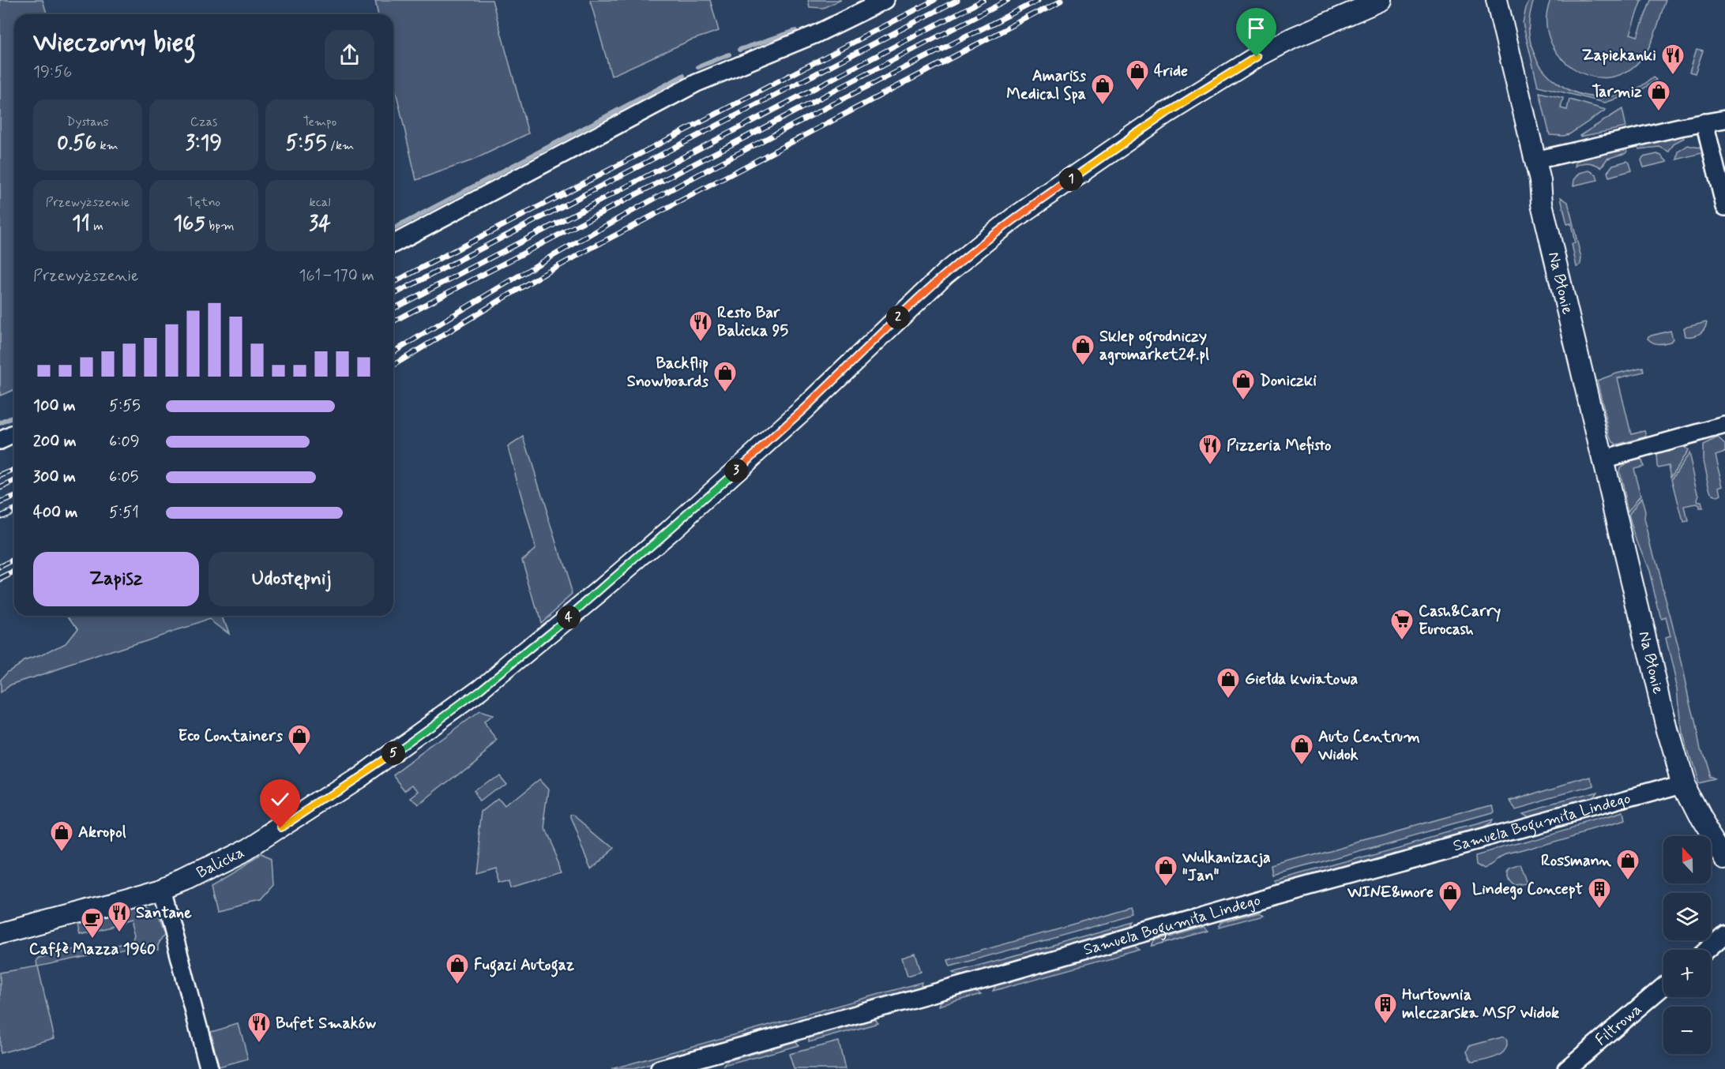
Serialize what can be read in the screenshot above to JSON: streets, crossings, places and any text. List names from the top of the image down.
{
  "streets": {
    "street": [
      "Na Błonie",
      "Samuela Bogumiła Lindego",
      "Balicka",
      "Filtrowa"
    ]
  },
  "crossings": [
    ["Na Błonie", "Samuela Bogumiła Lindego"]
  ],
  "places": {
    "restaurant": [
      "Zapiekanki",
      "Resto Bar Balicka 95",
      "Pizzeria Mefisto",
      "Santane",
      "Bufet Smaków"
    ],
    "shop": [
      "4ride",
      "Amariss Medical Spa",
      "Tarmiz",
      "Sklep ogrodniczy agromarket24.pl",
      "Backflip Snowboards",
      "Doniczki",
      "Giełda kwiatowa",
      "Eco Containers",
      "Auto Centrum Widok",
      "Akropol",
      "Rossmann",
      "Wulkanizacja \"Jan\"",
      "WINE&more",
      "Fugazi Autogaz"
    ],
    "supermarket": ["Cash&Carry Eurocash"],
    "building": ["Lindego Concept", "Hurtownia mleczarska MSP Widok"],
    "cafe": ["Caffè Mazza 1960"]
  },
  "north": "top",
  "page": {
    "heading": ["Wieczorny bieg", "19:56"],
    "stats": [
      ["Dystans", "0.56 km"],
      ["Czas", "3:19"],
      ["Tempo", "5:55 /km"],
      ["Przewyższenie", "11 m"],
      ["Tętno", "165 bpm"],
      ["kcal", "34"]
    ],
    "pins": [
      "1",
      "2",
      "3",
      "4",
      "5"
    ],
    "chart": ["Przewyższenie", "161–170 m"],
    "list": [
      {
        "name": "100 m",
        "note": "5:55"
      },
      {
        "name": "200 m",
        "note": "6:09"
      },
      {
        "name": "300 m",
        "note": "6:05"
      },
      {
        "name": "400 m",
        "note": "5:51"
      }
    ],
    "buttons": ["Zapisz", "Udostępnij"],
    "map_buttons": ["+", "−"]
  }
}
